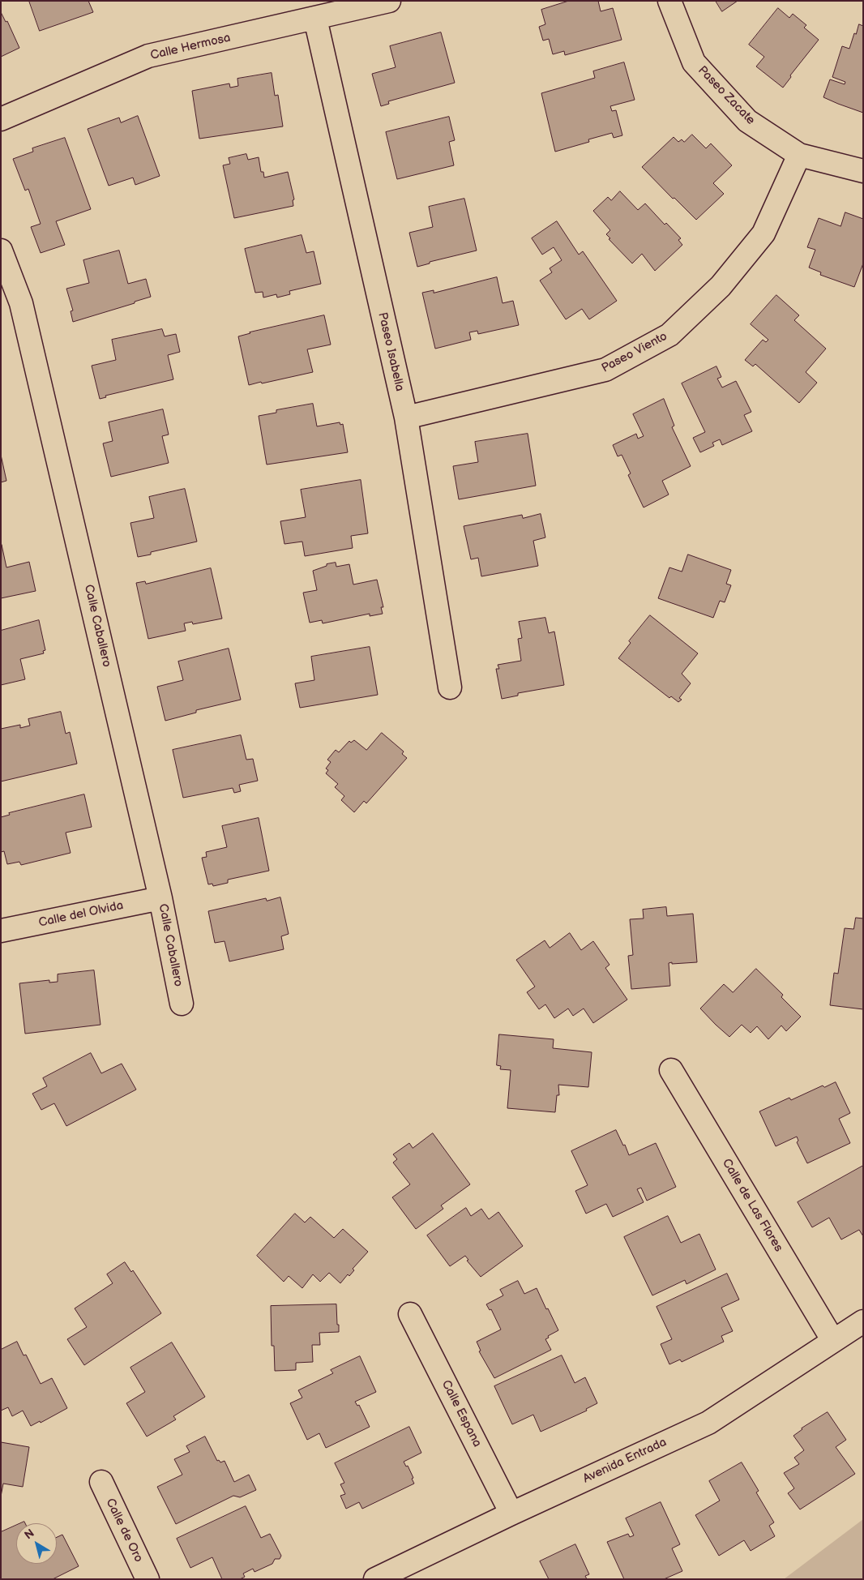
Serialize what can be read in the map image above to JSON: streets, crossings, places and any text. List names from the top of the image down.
{
  "streets": {
    "street": [
      "Calle Hermosa",
      "Paseo Zacate",
      "Paseo Isabella",
      "Paseo Viento",
      "Calle Caballero",
      "Calle del Olvida",
      "Calle de Las Flores",
      "Calle Espana",
      "Avenida Entrada",
      "Calle de Oro"
    ]
  },
  "crossings": [
    ["Calle Hermosa", "Paseo Isabella"],
    ["Paseo Zacate", "Paseo Viento"],
    ["Paseo Isabella", "Paseo Viento"],
    ["Calle Caballero", "Calle del Olvida"],
    ["Calle de Las Flores", "Avenida Entrada"],
    ["Calle Espana", "Avenida Entrada"]
  ],
  "north": "top left"
}
